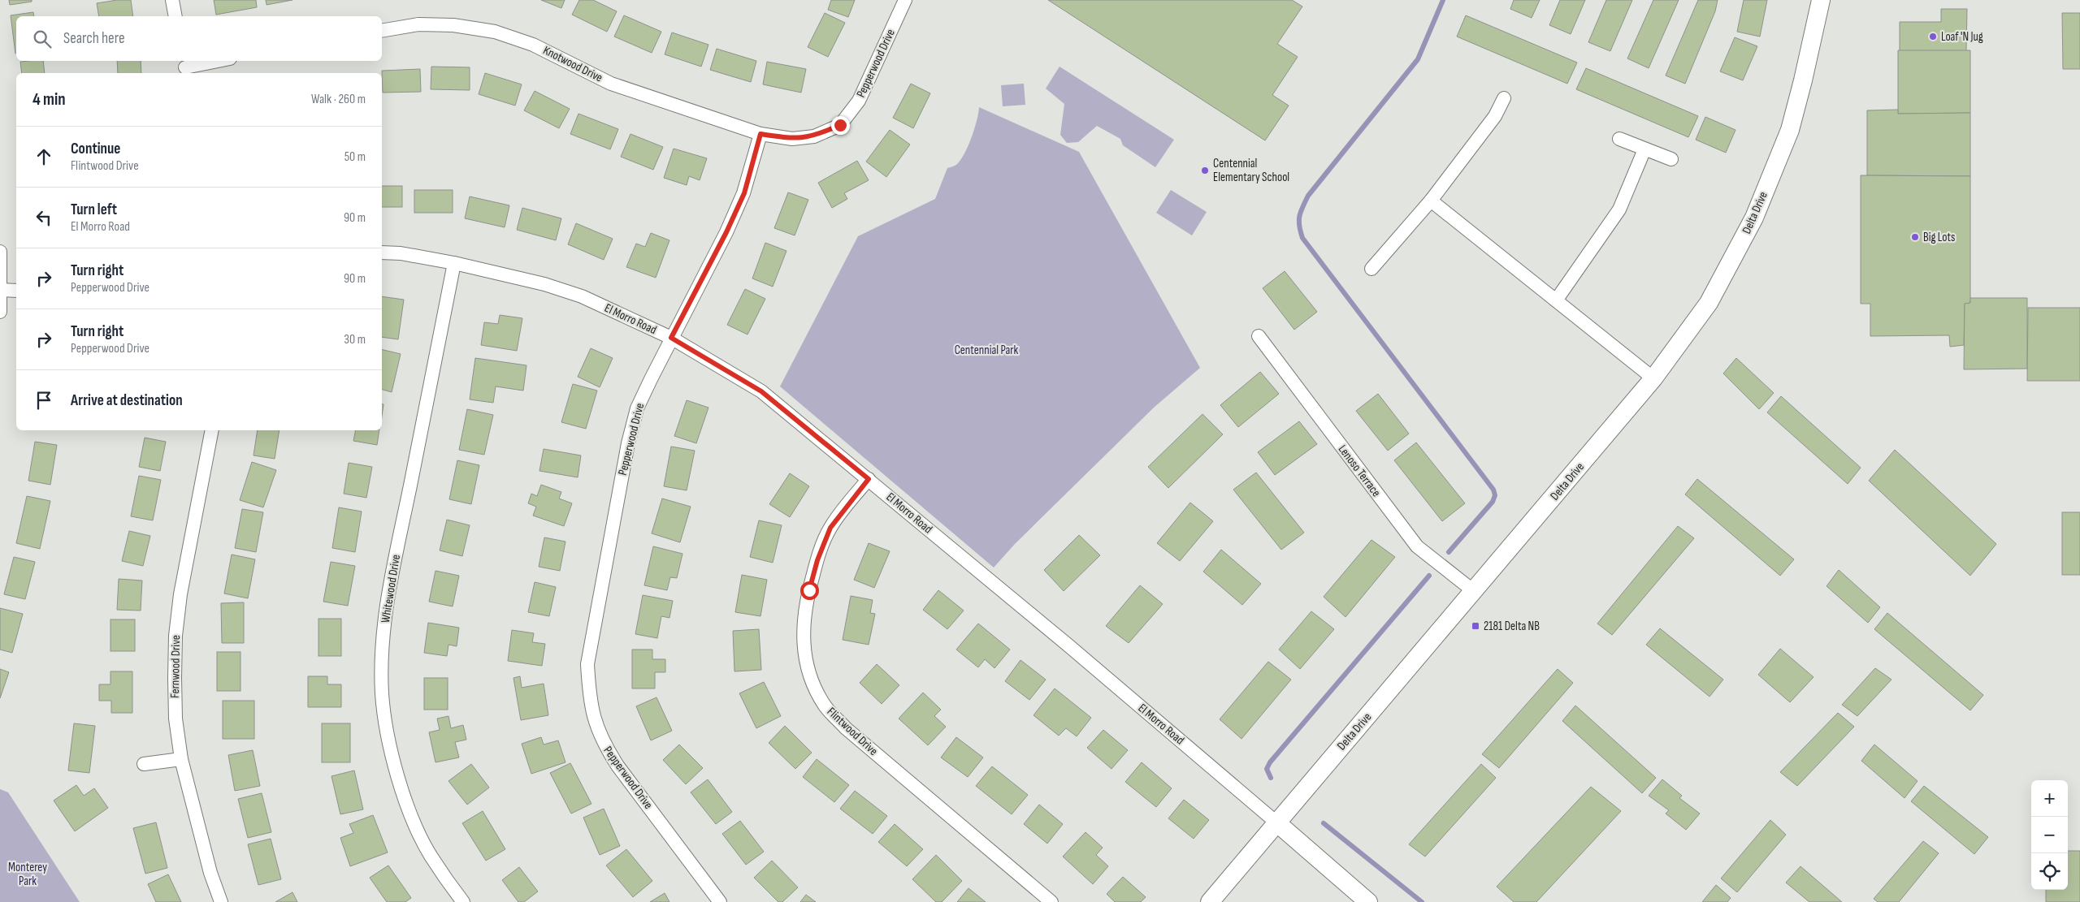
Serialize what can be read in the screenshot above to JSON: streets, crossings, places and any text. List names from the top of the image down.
{
  "streets": {
    "main road": ["Delta Drive", "El Morro Road"],
    "street": [
      "Pepperwood Drive",
      "Knotwood Drive",
      "Lenoso Terrace",
      "Whitewood Drive",
      "Fernwood Drive",
      "Flintwood Drive"
    ]
  },
  "crossings": [
    ["Pepperwood Drive", "Knotwood Drive"],
    ["Pepperwood Drive", "El Morro Road"],
    ["Delta Drive", "El Morro Road"],
    ["Delta Drive", "Lenoso Terrace"],
    ["El Morro Road", "Whitewood Drive"],
    ["El Morro Road", "Flintwood Drive"]
  ],
  "parks": ["Centennial Park", "Monterey Park"],
  "places": {
    "other": ["Loaf 'N Jug", "Centennial Elementary School", "Big Lots"],
    "transit": ["2181 Delta NB"]
  },
  "page": {
    "search": "Search here",
    "heading": ["4 min", "Walk · 260 m"],
    "list": [
      ["Continue", "Flintwood Drive", "50 m"],
      ["Turn left", "El Morro Road", "90 m"],
      ["Turn right", "Pepperwood Drive", "90 m"],
      ["Turn right", "Pepperwood Drive", "30 m"],
      "Arrive at destination"
    ],
    "map_buttons": ["+", "−"]
  }
}
